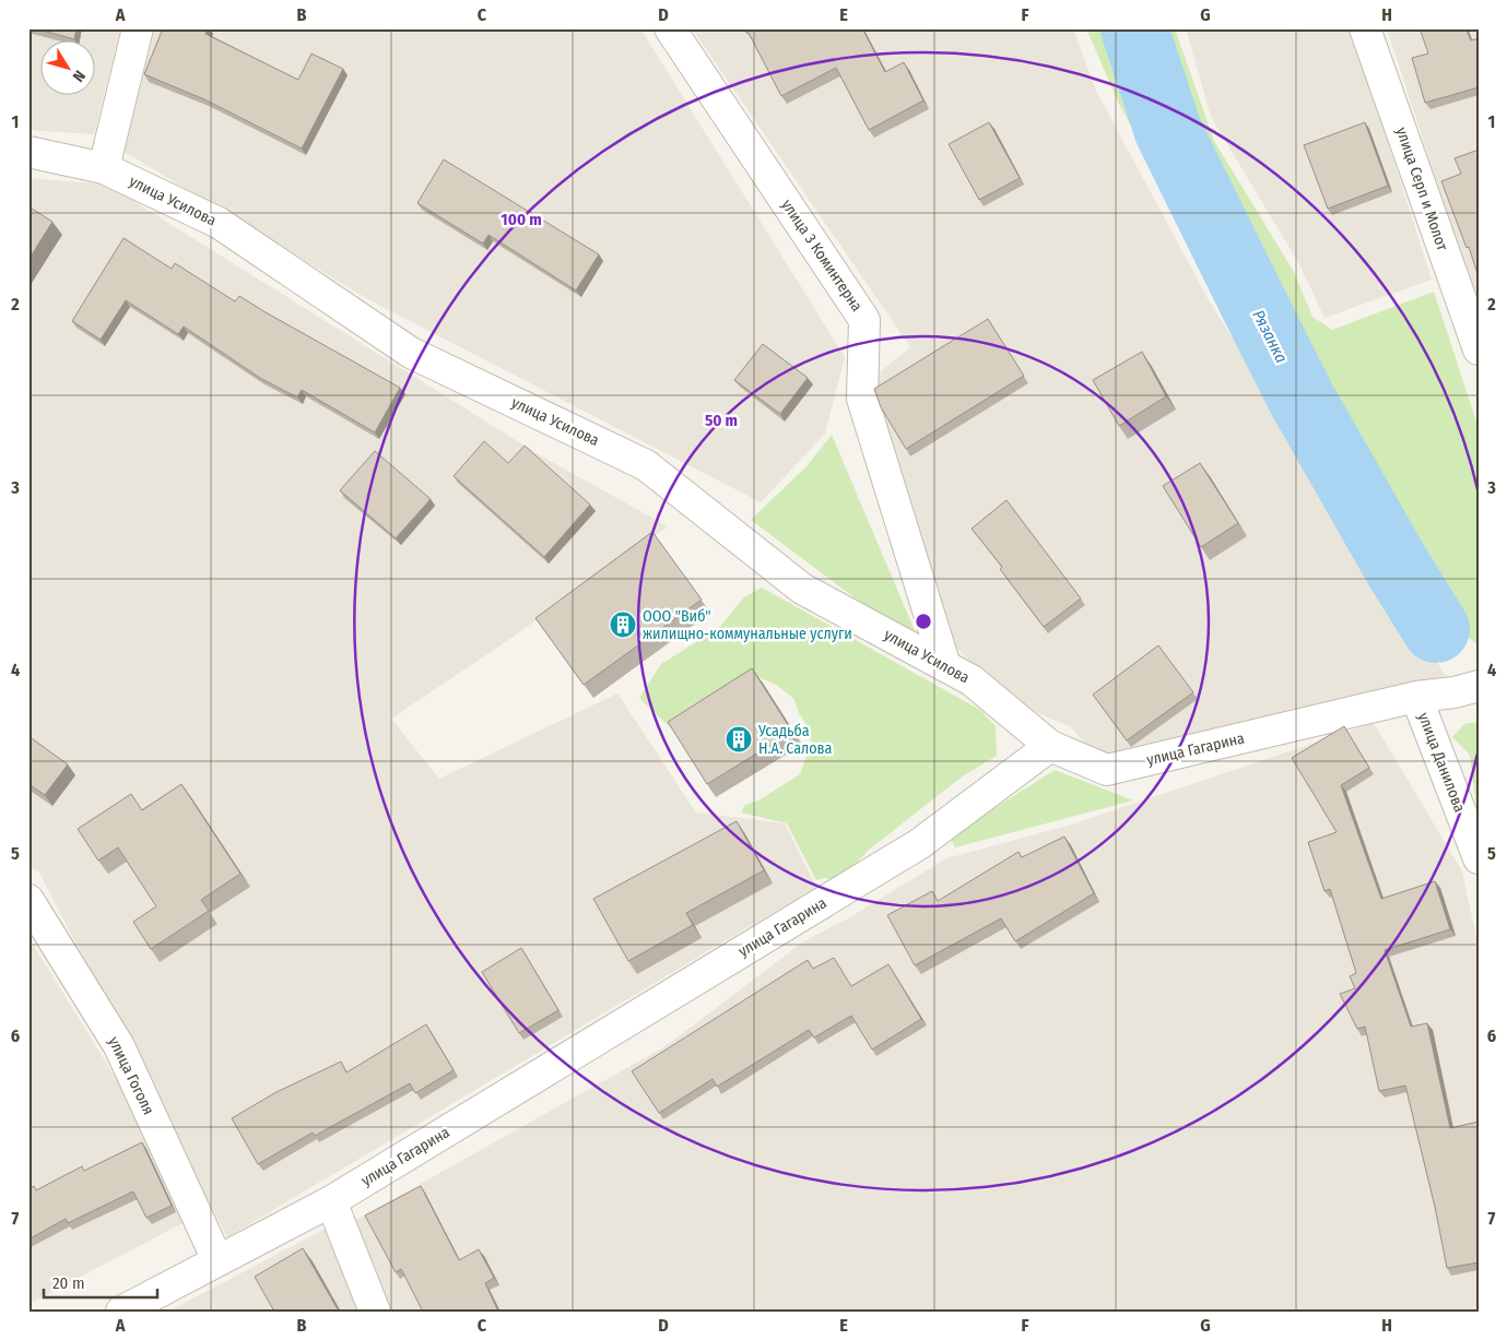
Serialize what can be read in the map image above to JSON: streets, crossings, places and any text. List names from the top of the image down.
{
  "streets": {
    "street": [
      "улица Серп и Молот",
      "улица Усилова",
      "улица 3 Коминтерна",
      "улица Гагарина",
      "улица Данилова",
      "улица Гоголя"
    ]
  },
  "crossings": [
    ["улица Усилова", "улица 3 Коминтерна"],
    ["улица Усилова", "улица Гагарина"],
    ["улица Гагарина", "улица Данилова"],
    ["улица Гагарина", "улица Гоголя"]
  ],
  "water": ["Рязанка"],
  "places": {
    "building": ["ООО \"Виб\" жилищно-коммунальные услуги", "Усадьба Н.А. Салова"]
  },
  "scale_bar": "20 m",
  "north": "bottom right",
  "grid": {
    "columns": [
      "A",
      "B",
      "C",
      "D",
      "E",
      "F",
      "G",
      "H"
    ],
    "rows": [
      "1",
      "2",
      "3",
      "4",
      "5",
      "6",
      "7"
    ]
  },
  "rings": ["100 m", "50 m"]
}
